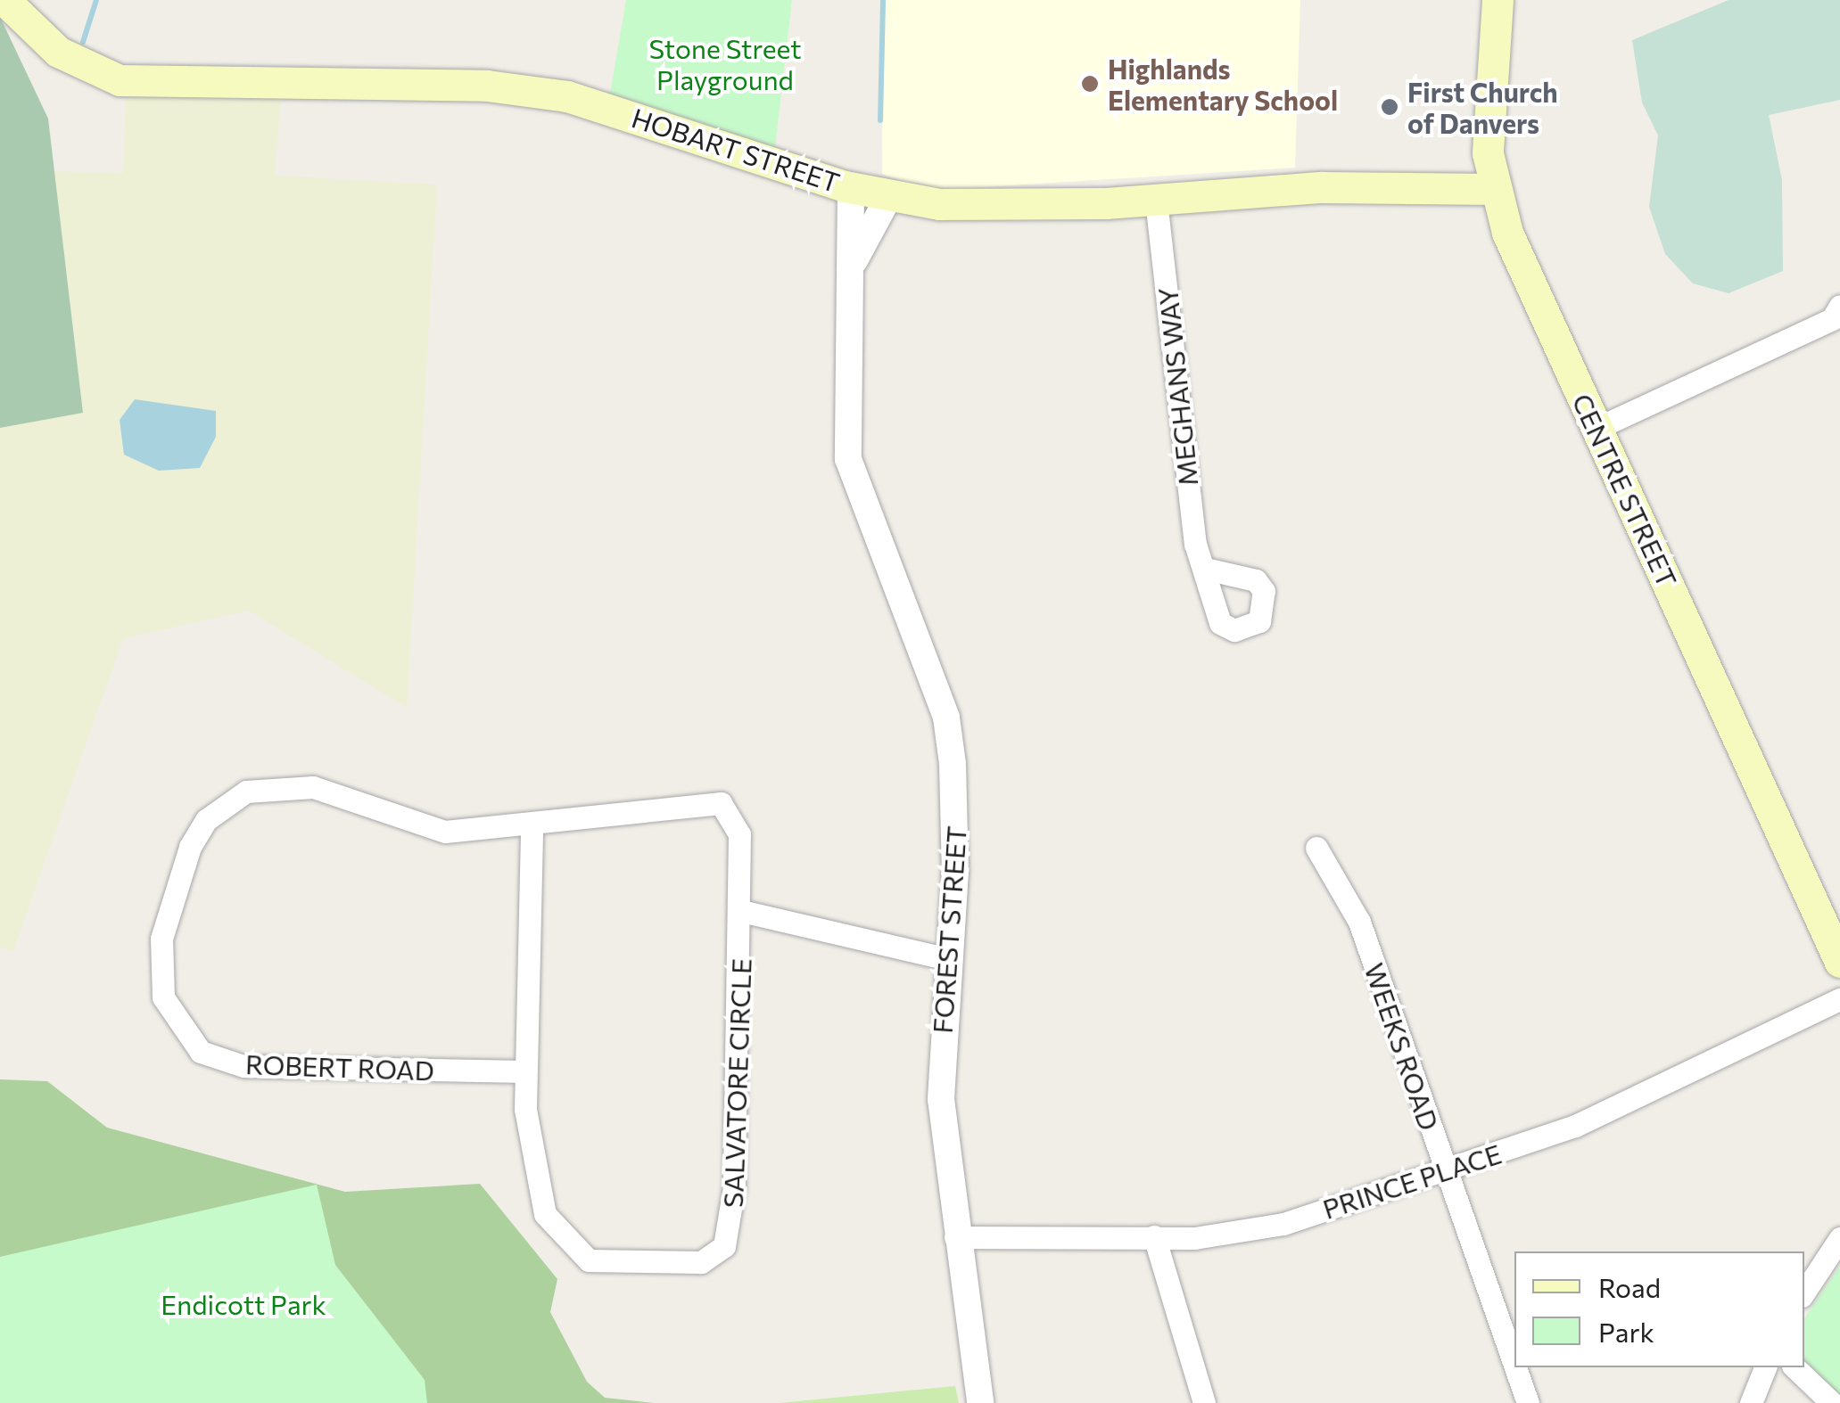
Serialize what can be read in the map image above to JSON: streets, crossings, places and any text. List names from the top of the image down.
{
  "streets": {
    "main road": ["HOBART STREET", "CENTRE STREET"],
    "street": [
      "MEGHANS WAY",
      "FOREST STREET",
      "WEEKS ROAD",
      "ROBERT ROAD",
      "SALVATORE CIRCLE",
      "PRINCE PLACE"
    ]
  },
  "crossings": [
    ["HOBART STREET", "MEGHANS WAY"],
    ["HOBART STREET", "CENTRE STREET"],
    ["HOBART STREET", "FOREST STREET"],
    ["FOREST STREET", "PRINCE PLACE"],
    ["WEEKS ROAD", "PRINCE PLACE"],
    ["ROBERT ROAD", "SALVATORE CIRCLE"]
  ],
  "parks": ["Stone Street Playground", "Endicott Park"],
  "places": ["Highlands Elementary School", "First Church of Danvers"],
  "legend": ["Road", "Park"]
}
